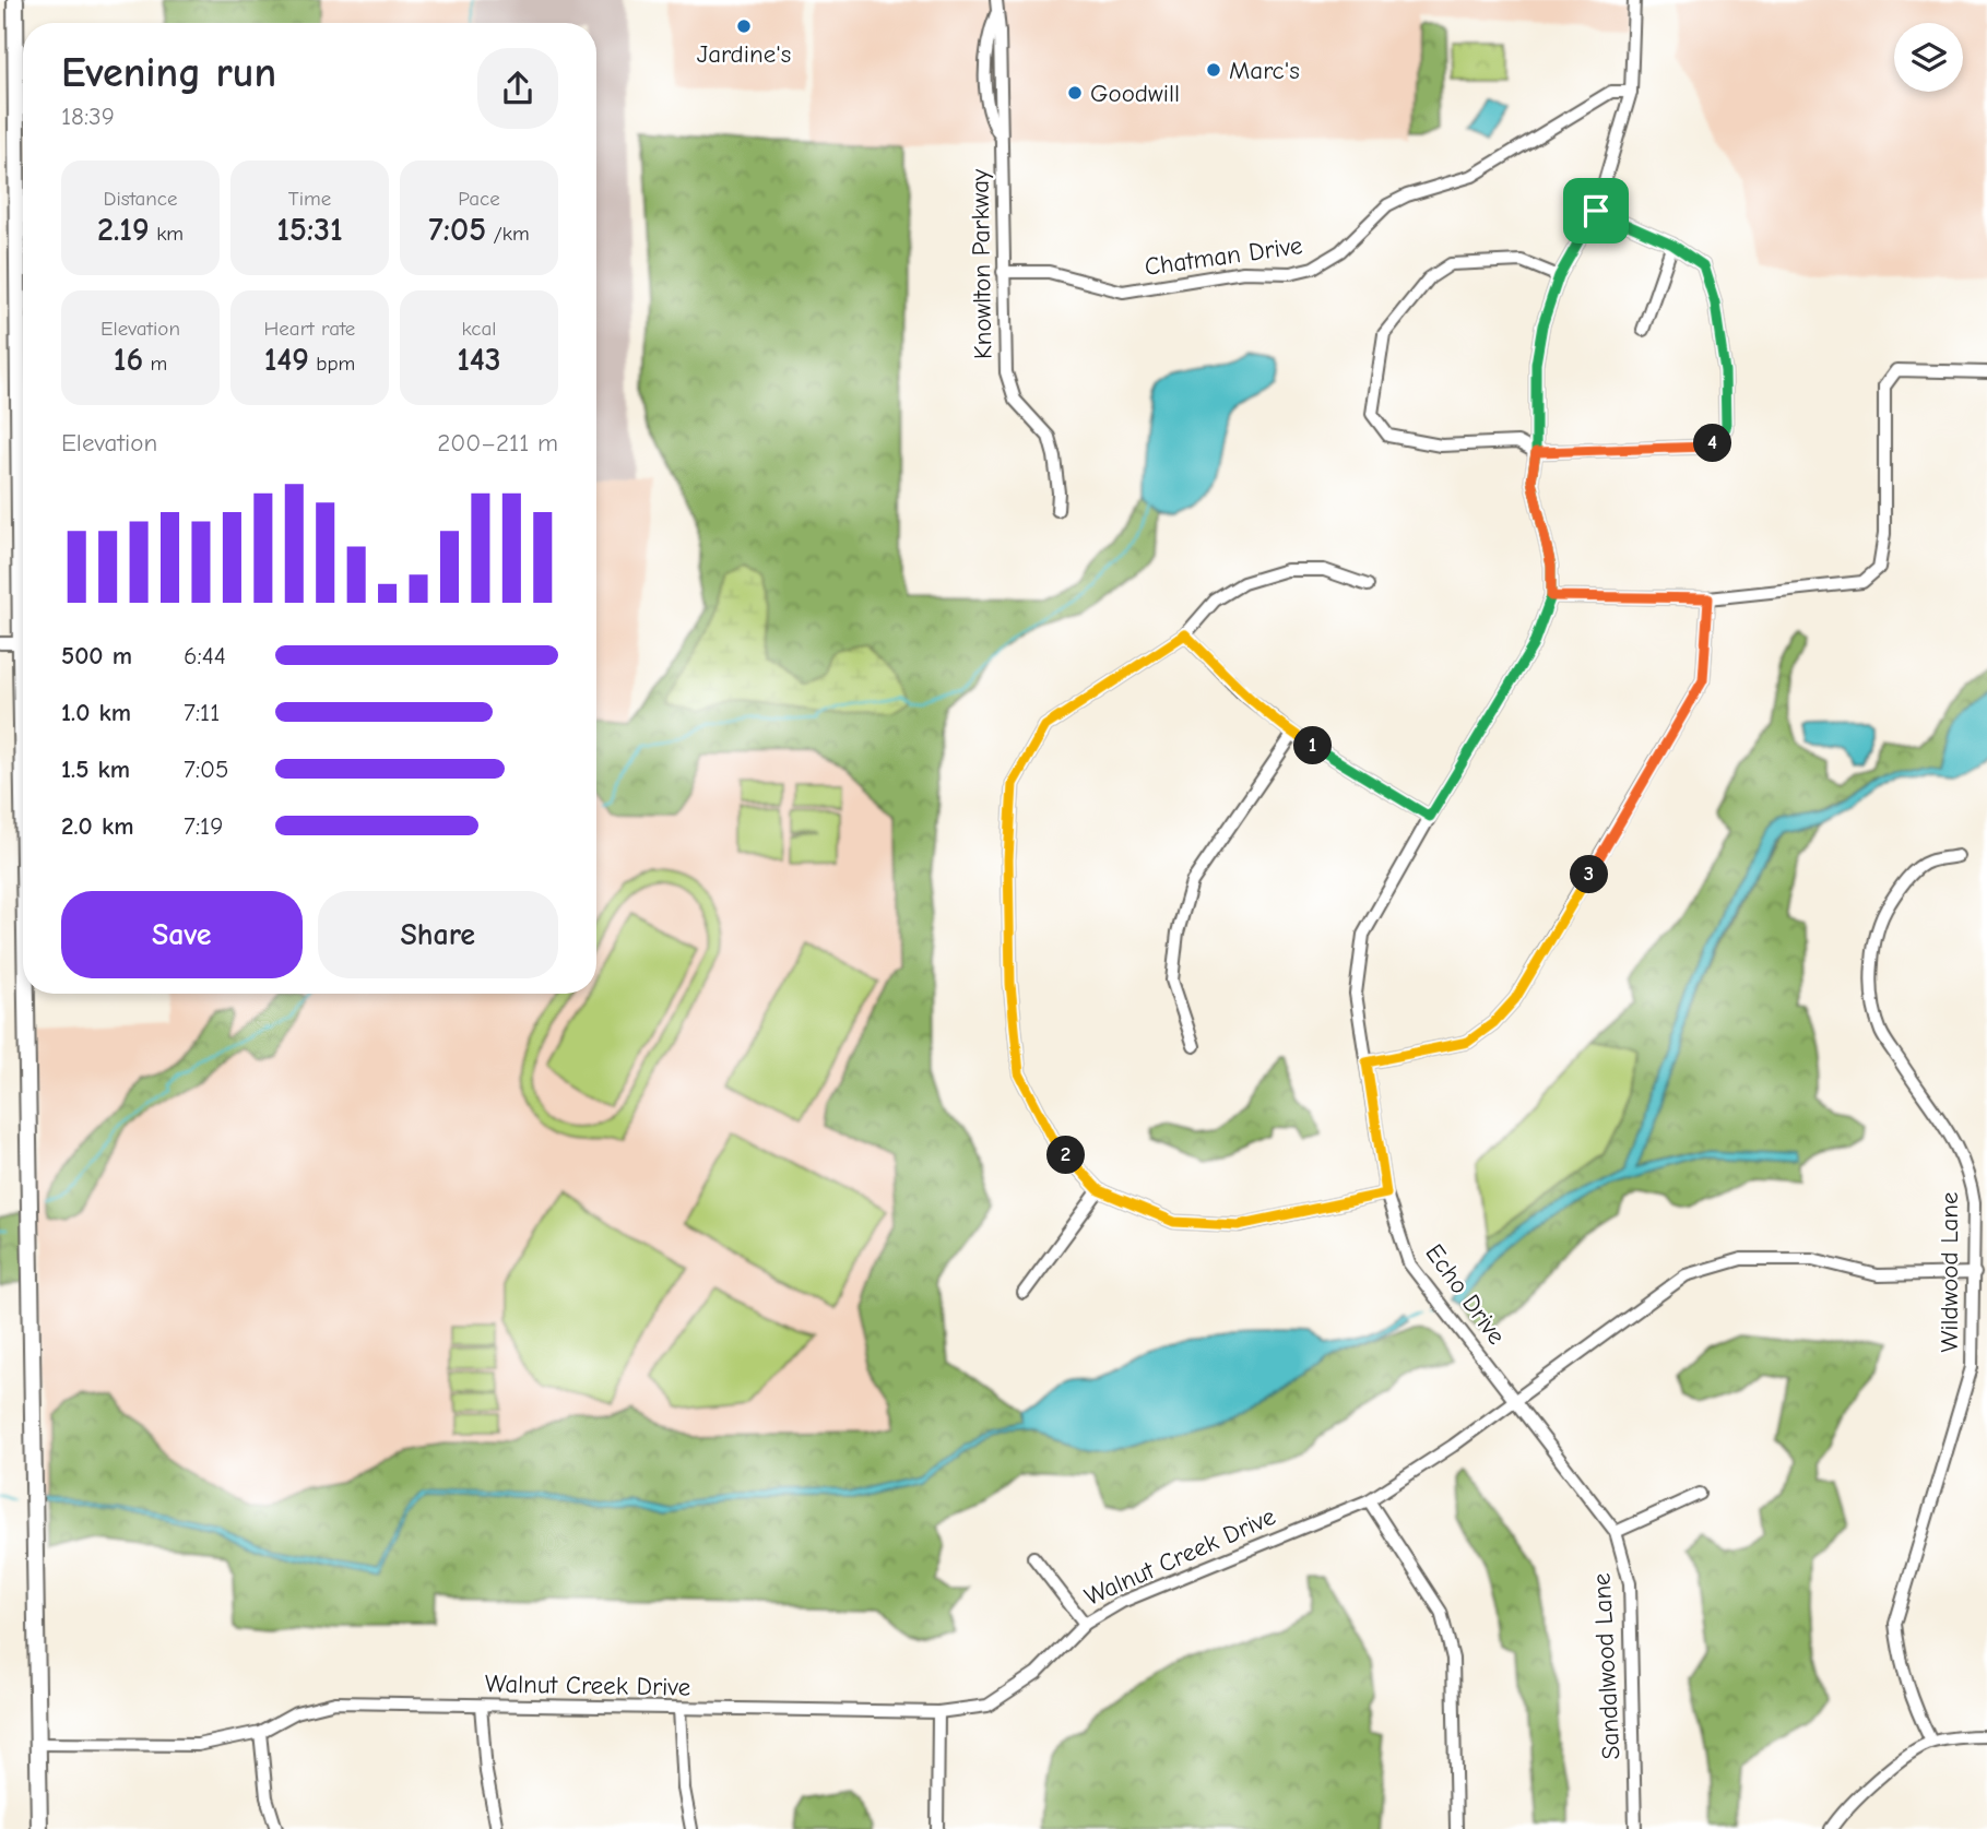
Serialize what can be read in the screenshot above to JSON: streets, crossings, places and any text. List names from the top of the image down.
{
  "streets": {
    "street": [
      "Chatman Drive",
      "Knowlton Parkway",
      "Wildwood Lane",
      "Echo Drive",
      "Walnut Creek Drive",
      "Sandalwood Lane"
    ]
  },
  "crossings": [
    ["Chatman Drive", "Knowlton Parkway"],
    ["Chatman Drive", "Echo Drive"],
    ["Wildwood Lane", "Walnut Creek Drive"],
    ["Echo Drive", "Walnut Creek Drive"],
    ["Echo Drive", "Sandalwood Lane"],
    ["Walnut Creek Drive", "Sandalwood Lane"]
  ],
  "places": ["Jardine's", "Marc's", "Goodwill"],
  "page": {
    "heading": ["Evening run", "18:39"],
    "stats": [
      ["Distance", "2.19 km"],
      ["Time", "15:31"],
      ["Pace", "7:05 /km"],
      ["Elevation", "16 m"],
      ["Heart rate", "149 bpm"],
      ["kcal", "143"]
    ],
    "chart": ["Elevation", "200–211 m"],
    "pins": [
      "4",
      "1",
      "3",
      "2"
    ],
    "list": [
      {
        "name": "500 m",
        "note": "6:44"
      },
      {
        "name": "1.0 km",
        "note": "7:11"
      },
      {
        "name": "1.5 km",
        "note": "7:05"
      },
      {
        "name": "2.0 km",
        "note": "7:19"
      }
    ],
    "buttons": ["Save", "Share"]
  }
}
